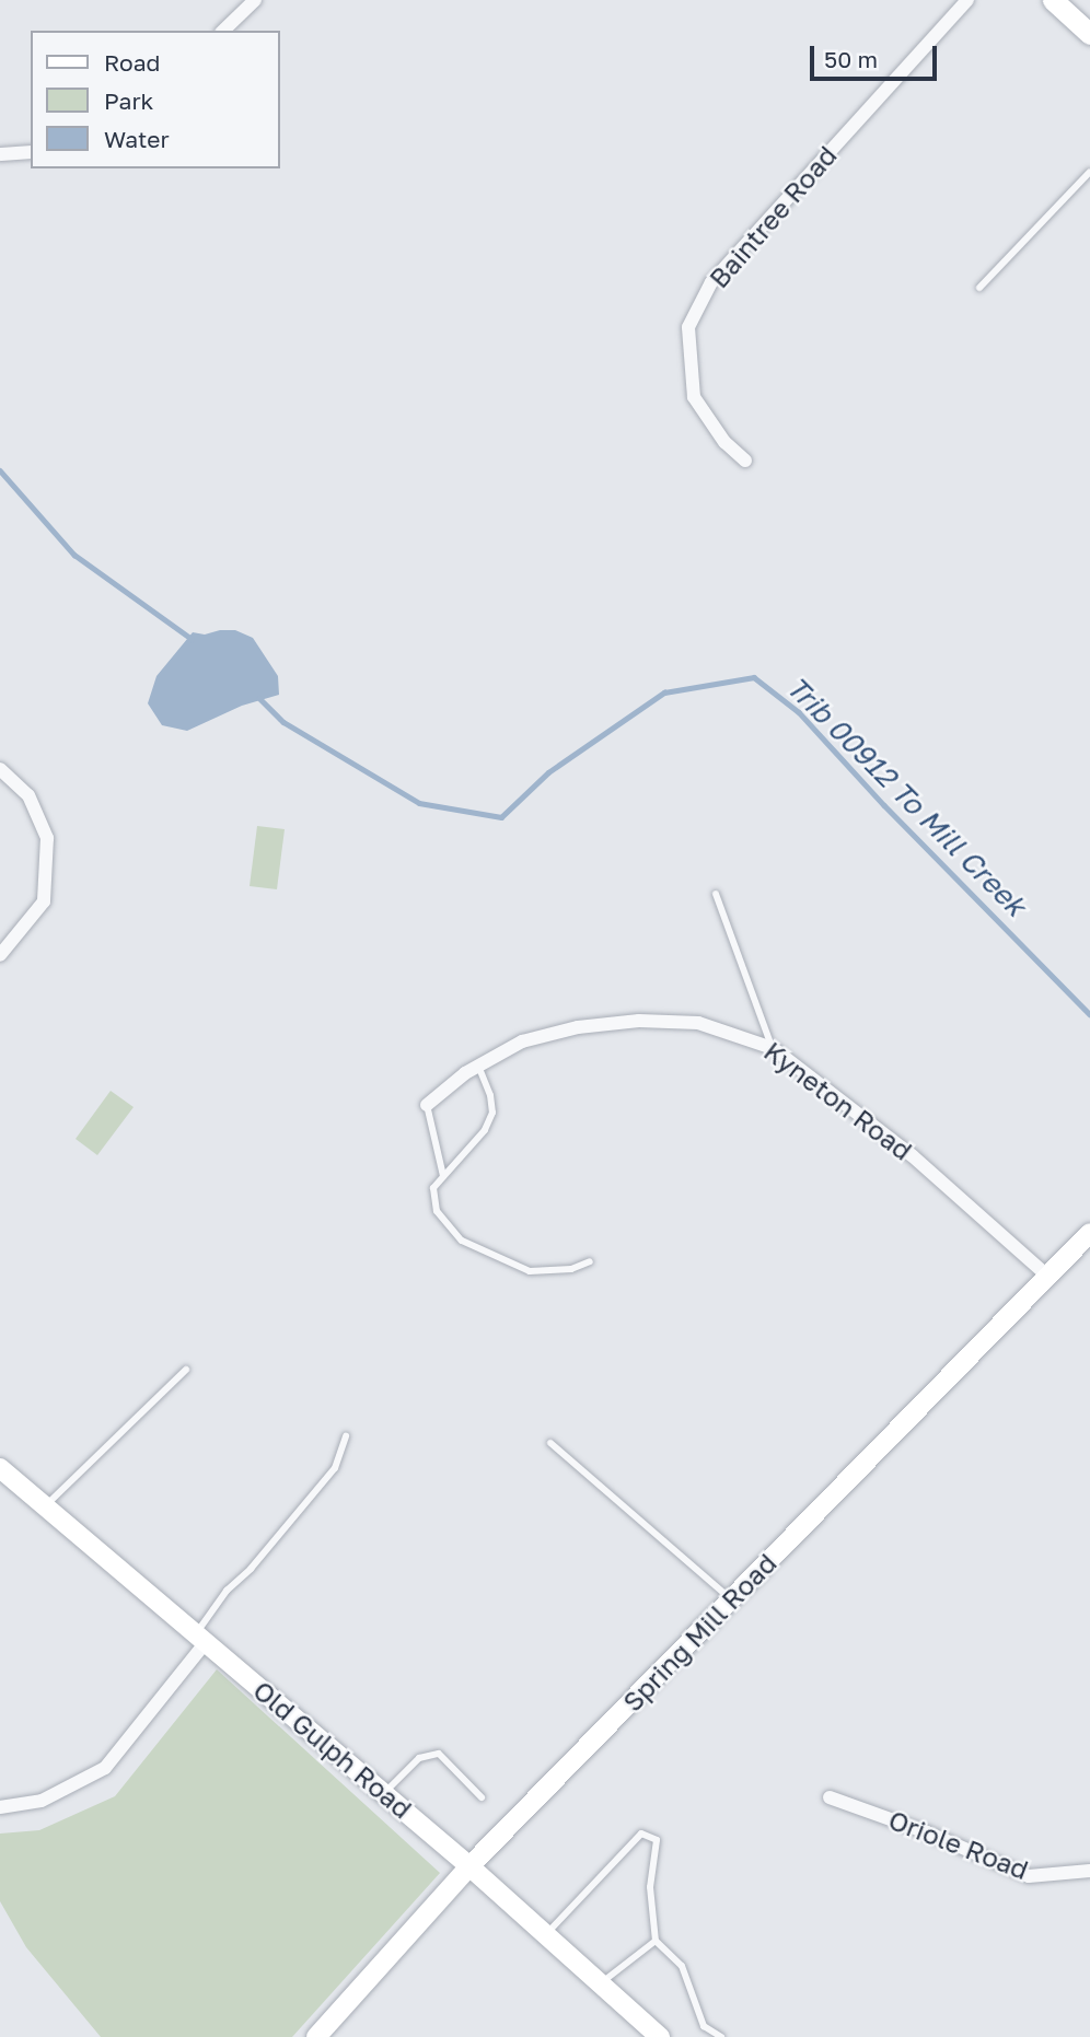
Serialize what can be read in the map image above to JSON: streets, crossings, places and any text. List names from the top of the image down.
{
  "streets": {
    "main road": ["Spring Mill Road", "Old Gulph Road"],
    "street": ["Baintree Road", "Kyneton Road", "Oriole Road"]
  },
  "crossings": [
    ["Kyneton Road", "Spring Mill Road"],
    ["Spring Mill Road", "Old Gulph Road"]
  ],
  "water": ["Trib 00912 To Mill Creek"],
  "legend": ["Road", "Park", "Water"],
  "scale_bar": "50 m"
}
